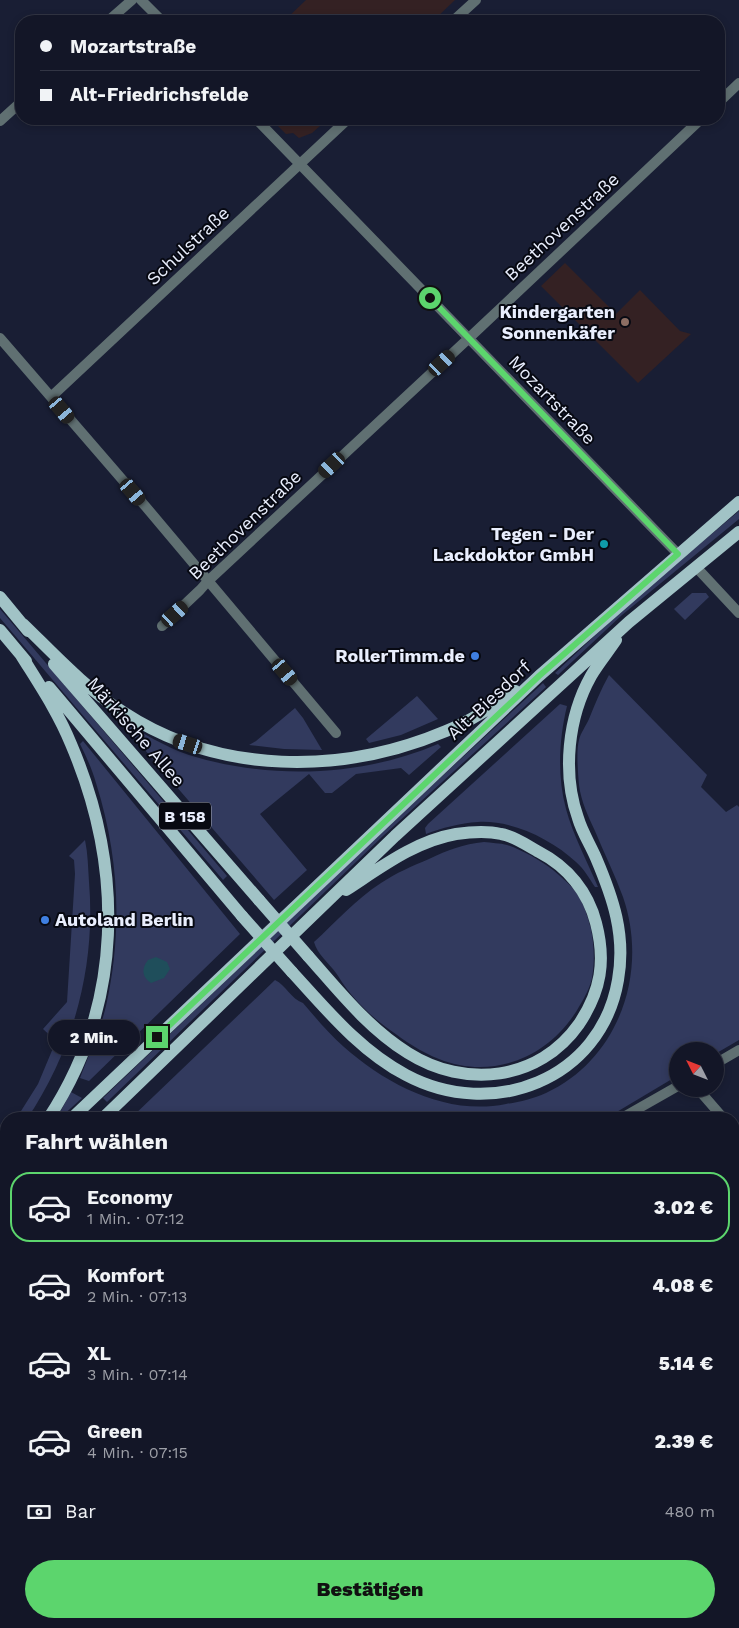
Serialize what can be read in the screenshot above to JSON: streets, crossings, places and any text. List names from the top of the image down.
{
  "streets": {
    "main road": ["Alt-Biesdorf", "Märkische Allee", "B 158"],
    "street": ["Beethovenstraße", "Schulstraße", "Mozartstraße"]
  },
  "crossings": [
    ["Beethovenstraße", "Mozartstraße"],
    ["Schulstraße", "Mozartstraße"],
    ["Mozartstraße", "Alt-Biesdorf"],
    ["Alt-Biesdorf", "Märkische Allee"]
  ],
  "places": [
    "Kindergarten Sonnenkäfer",
    "Tegen - Der Lackdoktor GmbH",
    "RollerTimm.de",
    "Autoland Berlin"
  ],
  "north": "top left",
  "page": {
    "banner": ["Mozartstraße", "Alt-Friedrichsfelde"],
    "bubble": "2 Min.",
    "heading": "Fahrt wählen",
    "list": [
      {
        "name": "Economy",
        "note": "1 Min. · 07:12",
        "value": "3.02 €"
      },
      {
        "name": "Komfort",
        "note": "2 Min. · 07:13",
        "value": "4.08 €"
      },
      {
        "name": "XL",
        "note": "3 Min. · 07:14",
        "value": "5.14 €"
      },
      {
        "name": "Green",
        "note": "4 Min. · 07:15",
        "value": "2.39 €"
      }
    ],
    "pay": ["Bar", "480 m"],
    "buttons": "Bestätigen"
  }
}
